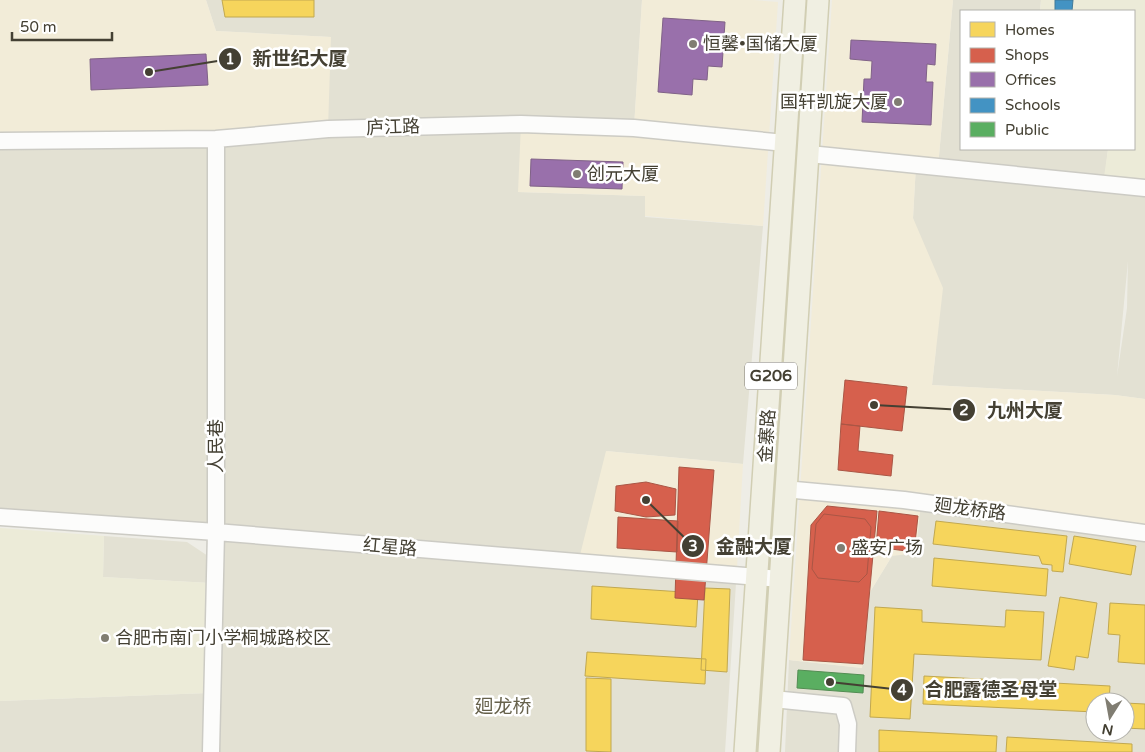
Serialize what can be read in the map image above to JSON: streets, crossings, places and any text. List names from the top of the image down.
{
  "streets": {
    "main road": ["G206", "金寨路"],
    "street": [
      "庐江路",
      "人民巷",
      "廻龙桥路",
      "红星路"
    ]
  },
  "crossings": [
    ["庐江路", "金寨路"],
    ["庐江路", "人民巷"],
    ["金寨路", "红星路"],
    ["人民巷", "红星路"]
  ],
  "districts": ["廻龙桥"],
  "places": [
    "恒馨•国储大厦",
    "新世纪大厦",
    "国轩凯旋大厦",
    "创元大厦",
    "九州大厦",
    "金融大厦",
    "盛安广场",
    "合肥市南门小学桐城路校区",
    "合肥露德圣母堂"
  ],
  "legend": [
    "Homes",
    "Shops",
    "Offices",
    "Schools",
    "Public"
  ],
  "scale_bar": "50 m",
  "north": "bottom"
}
